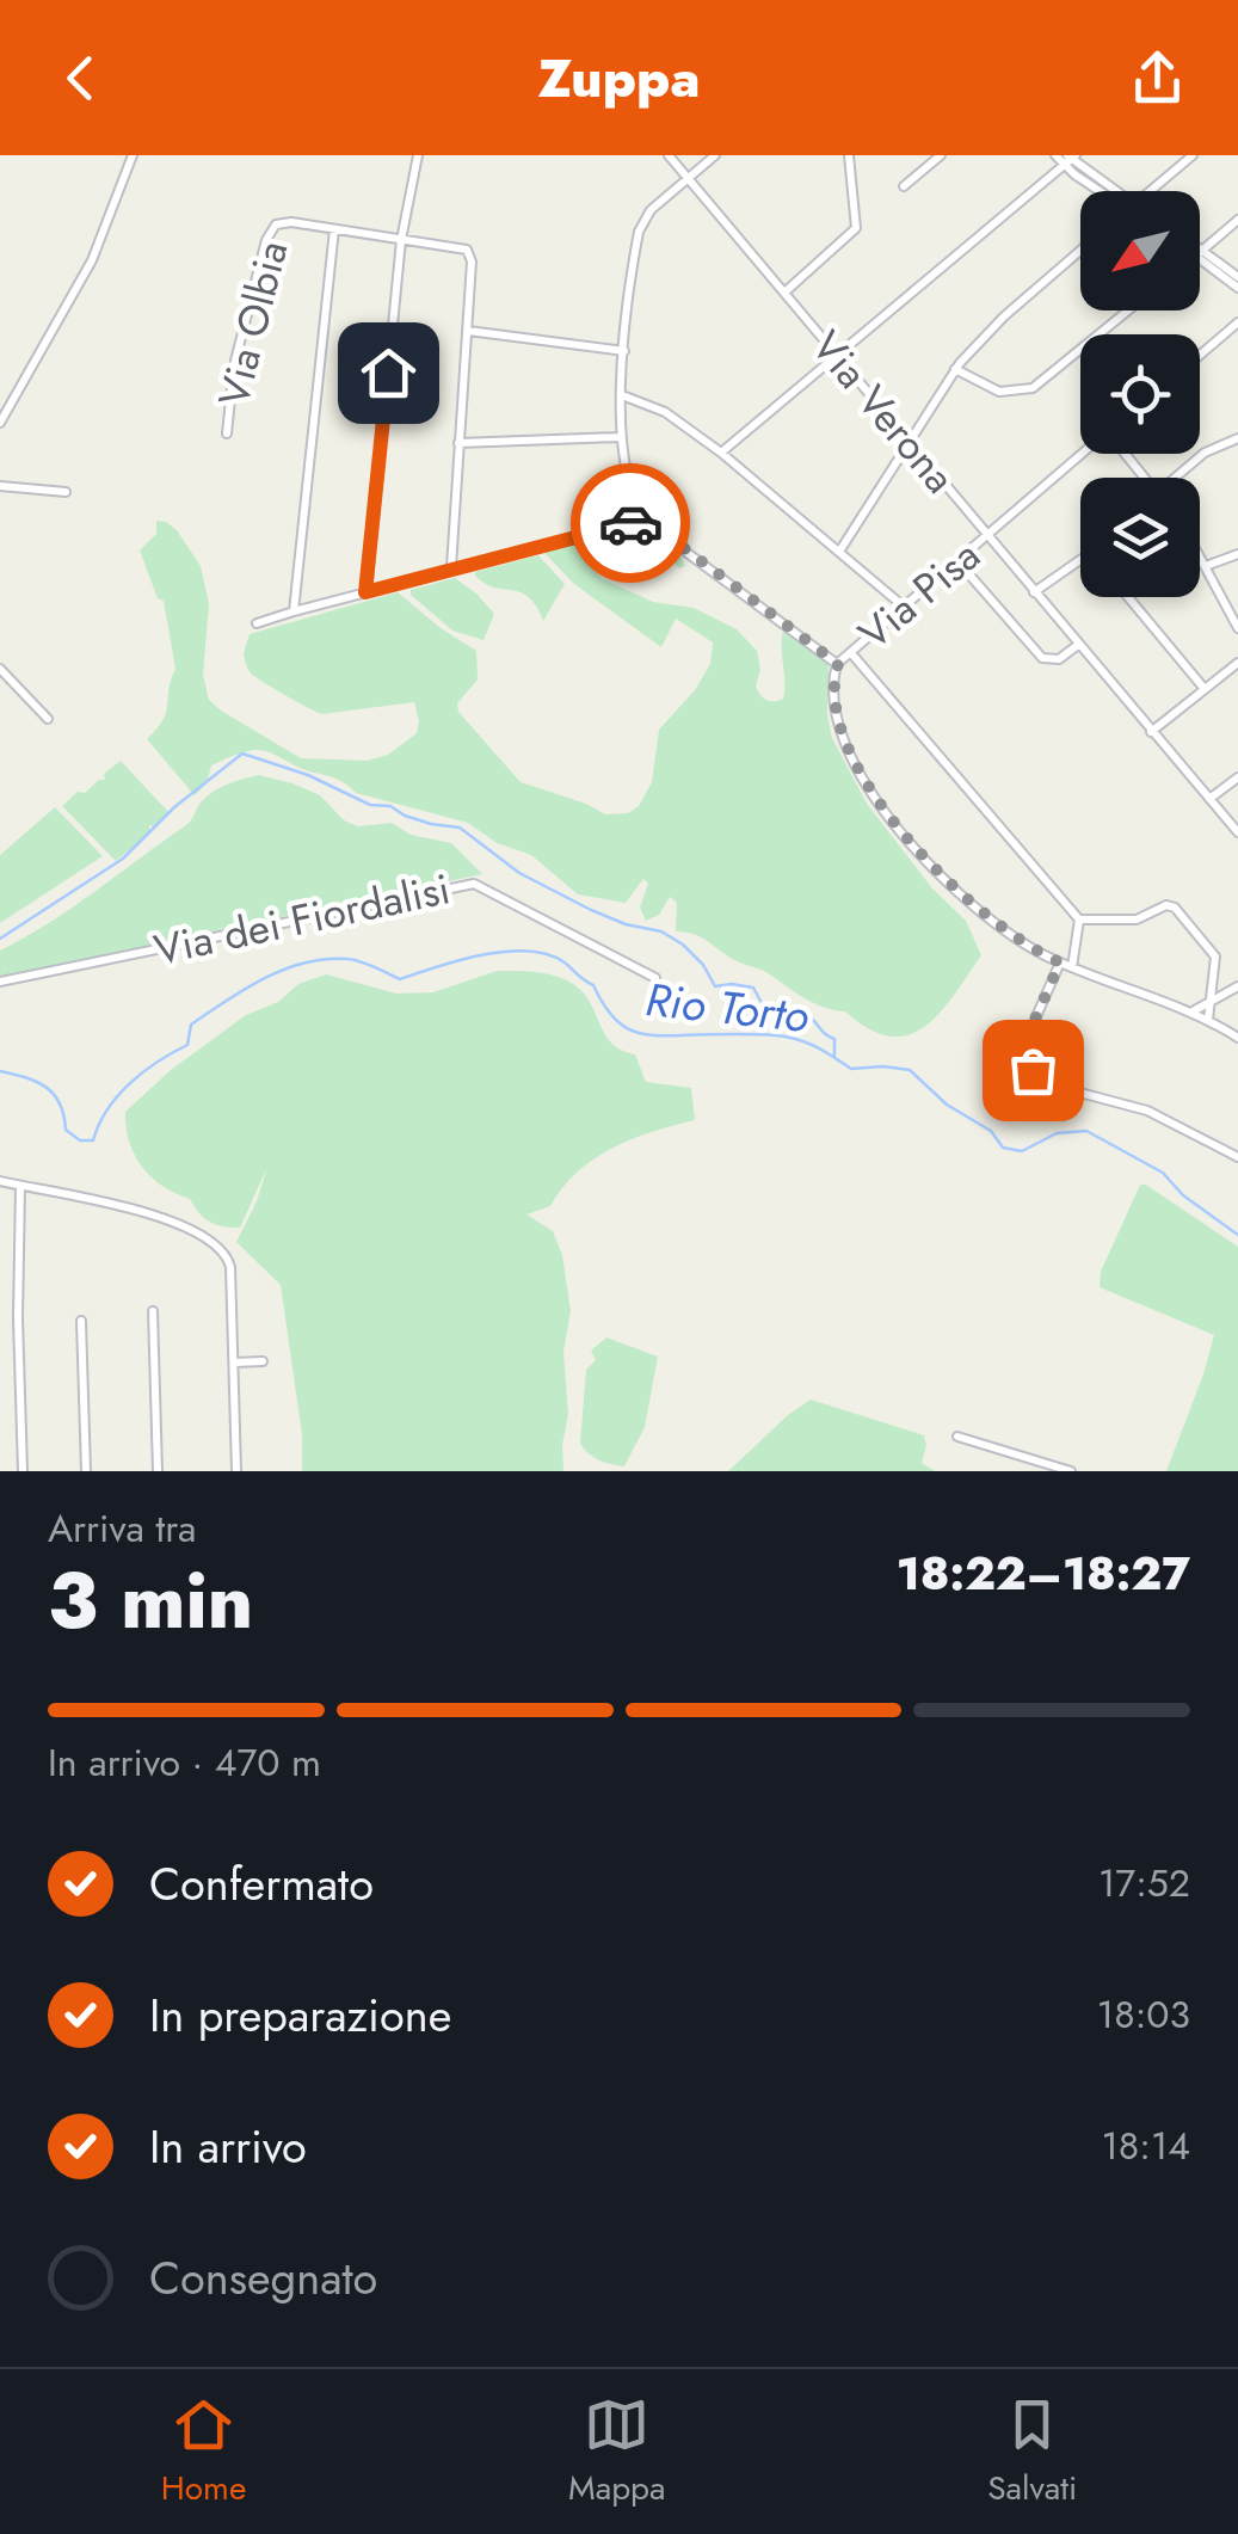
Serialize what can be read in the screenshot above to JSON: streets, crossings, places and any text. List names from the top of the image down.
{
  "streets": {
    "street": [
      "Via Olbia",
      "Via Verona",
      "Via Pisa",
      "Via dei Fiordalisi"
    ]
  },
  "crossings": [
    ["Via Verona", "Via Pisa"]
  ],
  "water": ["Rio Torto"],
  "north": "bottom left",
  "page": {
    "header": "Zuppa",
    "heading": ["3 min", "Arriva tra", "18:22–18:27"],
    "bar": "In arrivo · 470 m",
    "list": [
      ["Confermato", "17:52"],
      ["In preparazione", "18:03"],
      ["In arrivo", "18:14"],
      "Consegnato"
    ],
    "tabs": ["Home", "Mappa", "Salvati"]
  }
}
